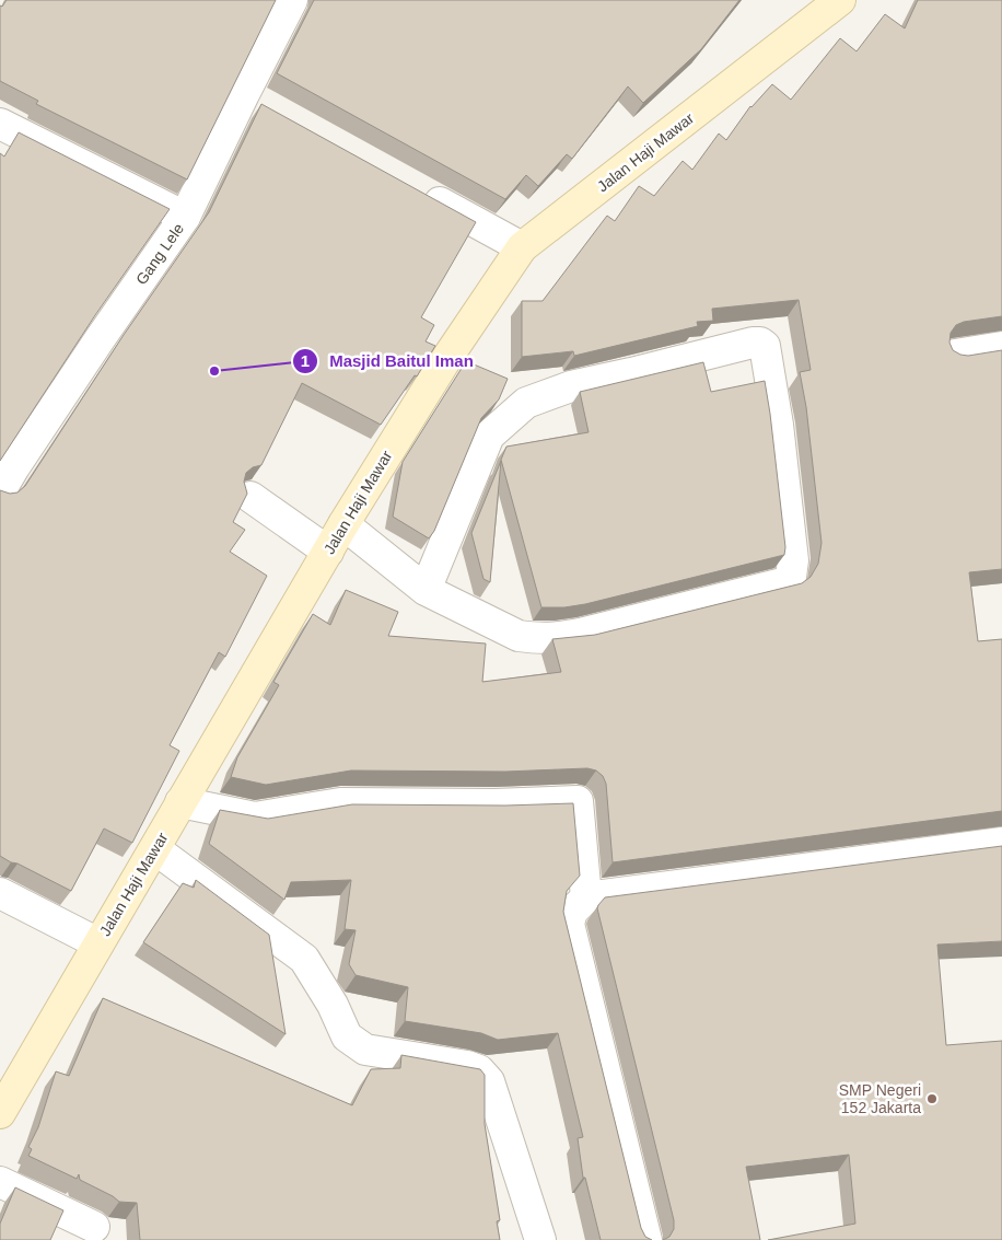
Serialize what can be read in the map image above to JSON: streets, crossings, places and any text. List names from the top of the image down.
{
  "streets": {
    "street": ["Jalan Haji Mawar", "Gang Lele"]
  },
  "places": ["Masjid Baitul Iman", "SMP Negeri 152 Jakarta"]
}
